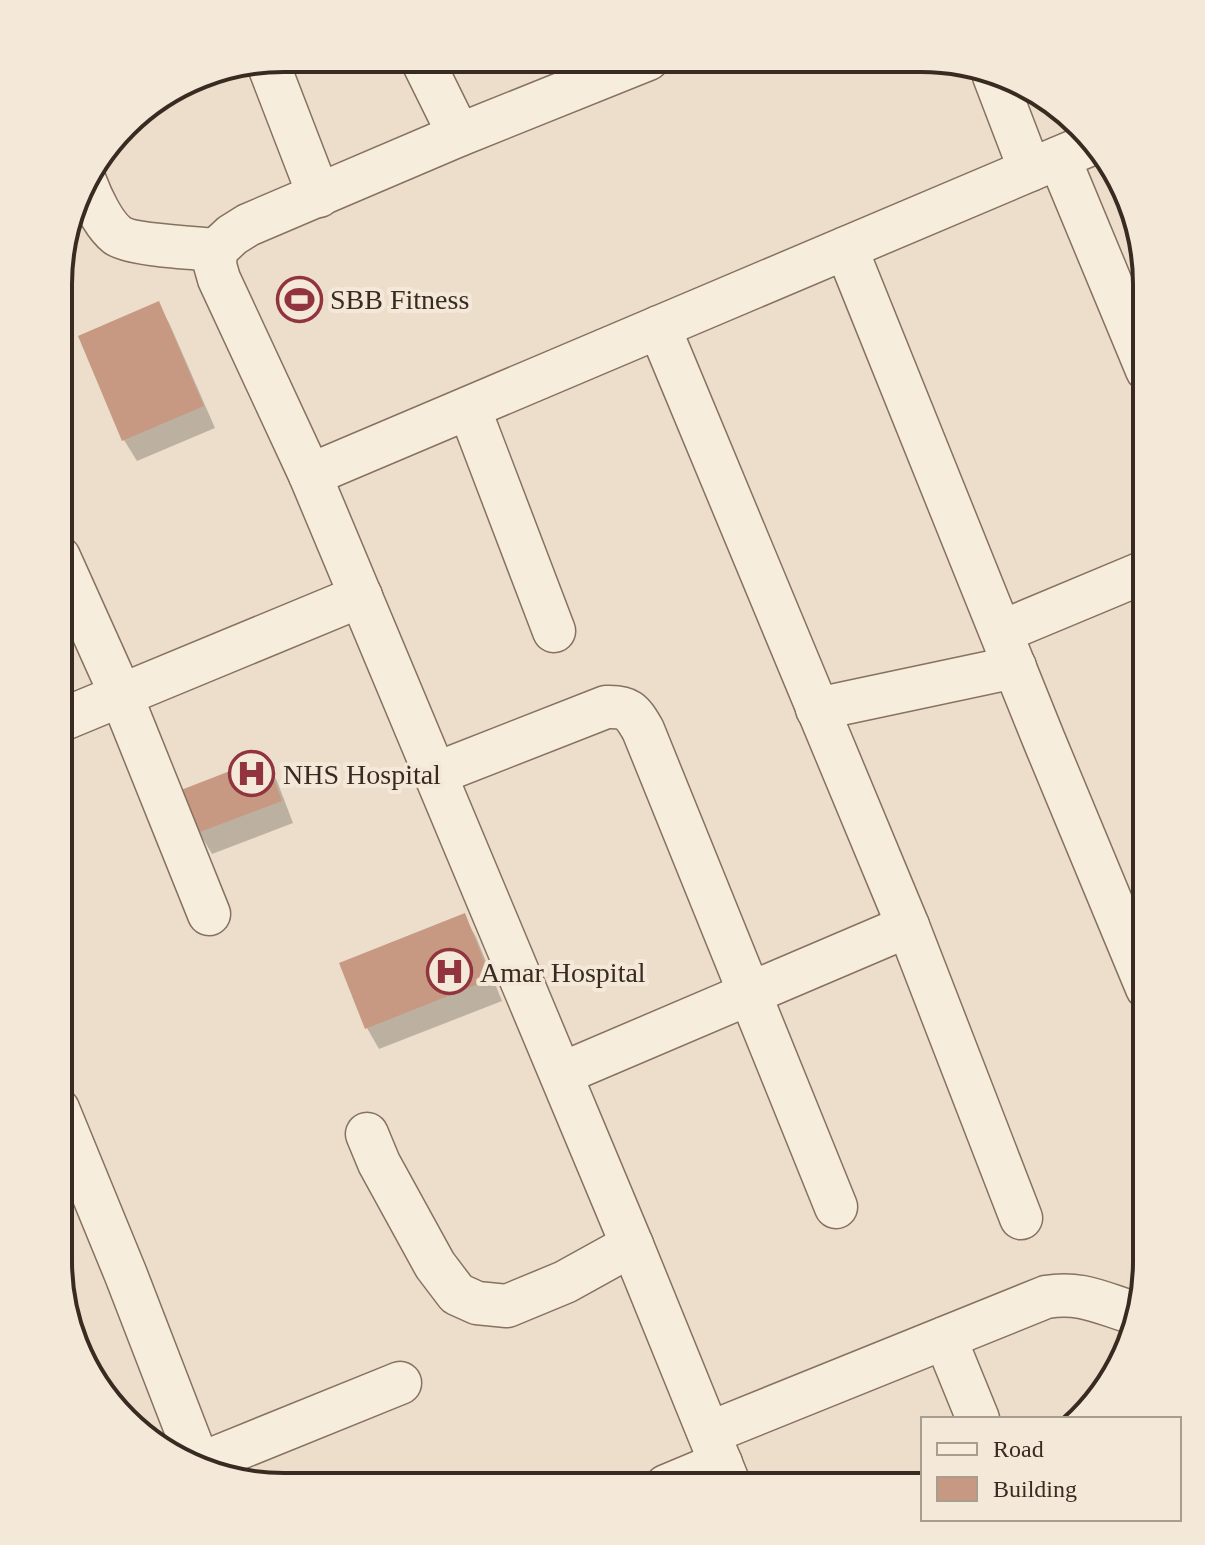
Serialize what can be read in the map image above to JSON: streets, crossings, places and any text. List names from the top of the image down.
{
  "places": {
    "sports": ["SBB Fitness"],
    "hospital": ["NHS Hospital", "Amar Hospital"]
  },
  "legend": ["Road", "Building"]
}
